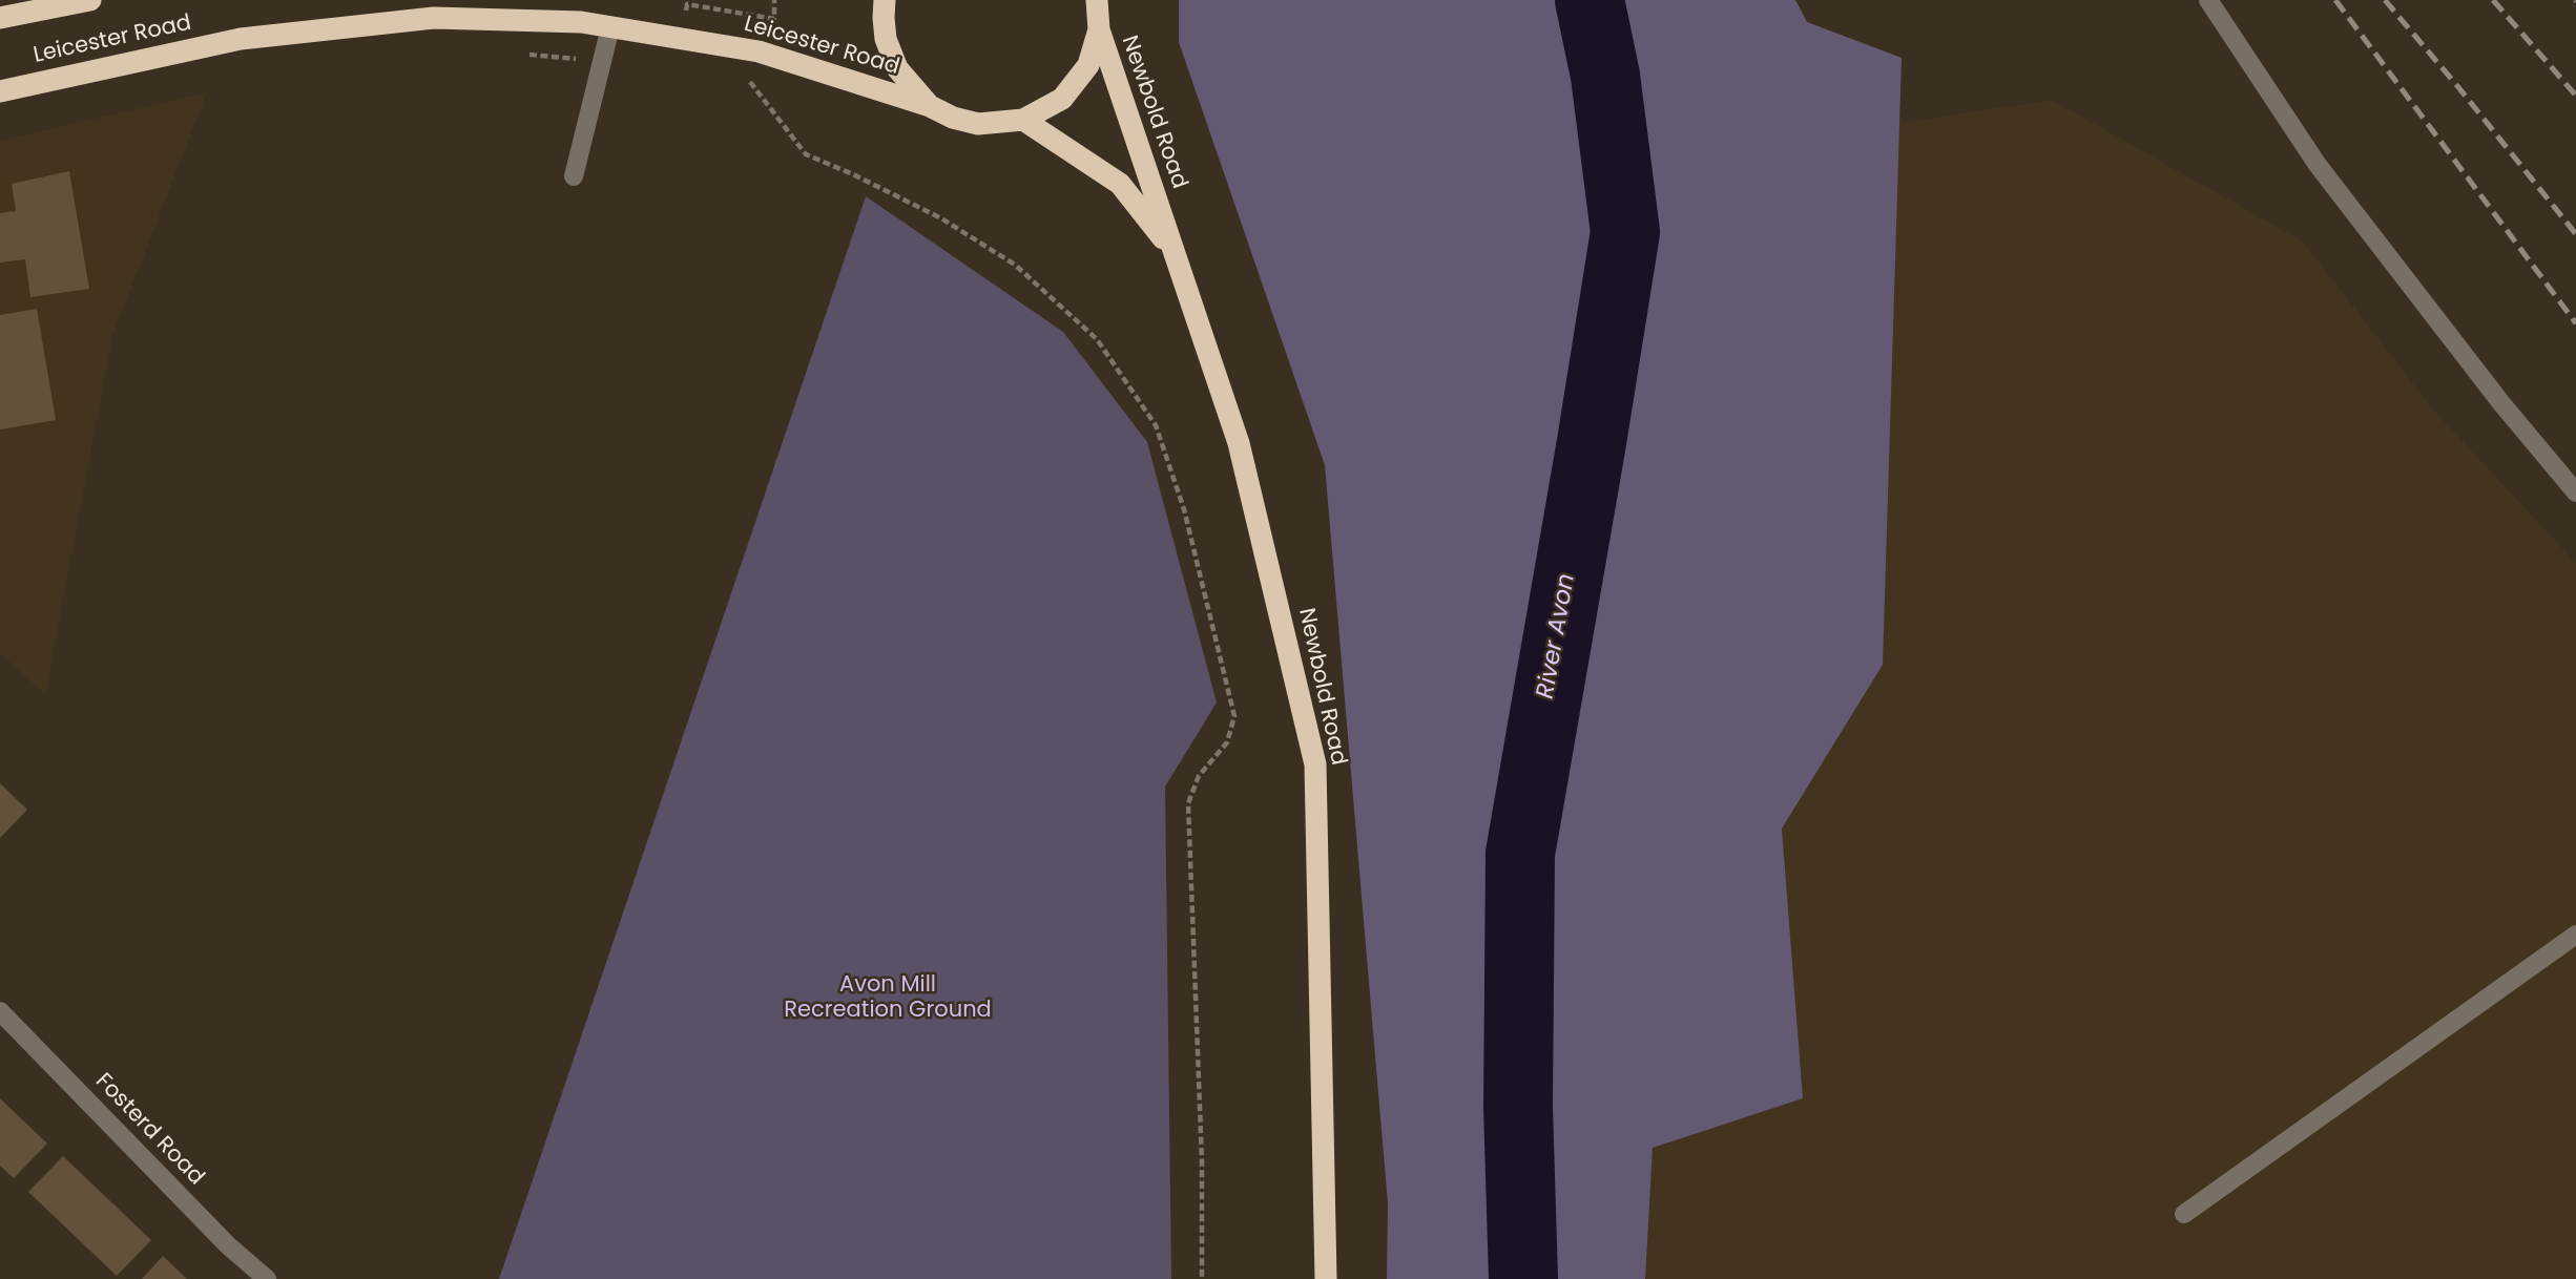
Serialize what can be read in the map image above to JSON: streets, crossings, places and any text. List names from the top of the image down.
{
  "streets": {
    "highway": ["Leicester Road", "Newbold Road"],
    "street": ["Fosterd Road"]
  },
  "crossings": [
    ["Leicester Road", "Newbold Road"]
  ],
  "water": ["River Avon"],
  "parks": ["Avon Mill Recreation Ground"]
}
